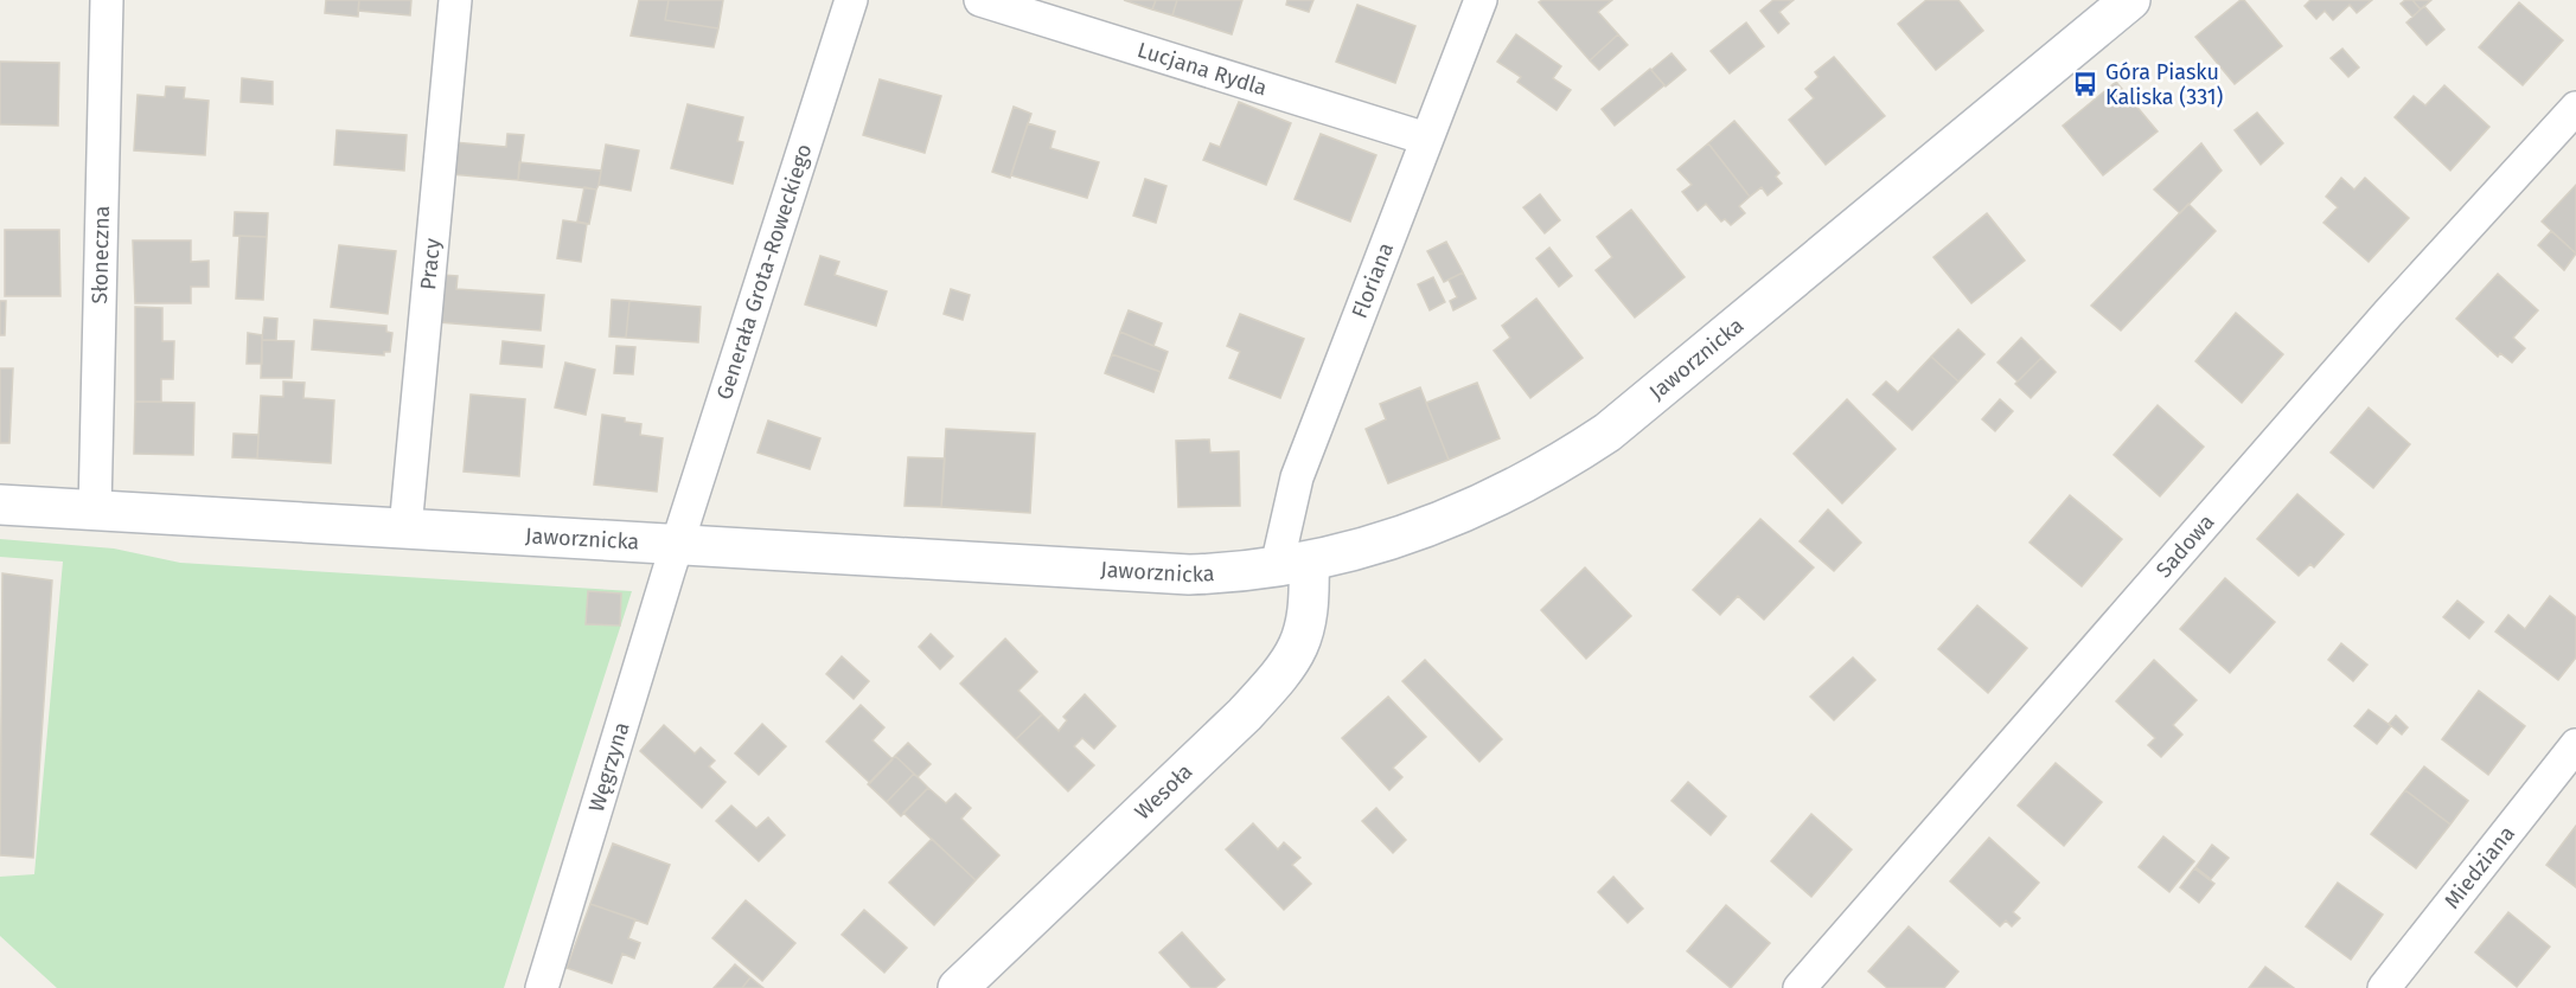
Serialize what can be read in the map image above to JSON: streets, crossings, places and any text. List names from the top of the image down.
{
  "streets": {
    "street": [
      "Lucjana Rydla",
      "Słoneczna",
      "Pracy",
      "Generała Grota-Roweckiego",
      "Floriana",
      "Jaworznicka",
      "Sadowa",
      "Węgrzyna",
      "Wesoła",
      "Miedziana"
    ]
  },
  "crossings": [
    ["Lucjana Rydla", "Floriana"],
    ["Słoneczna", "Jaworznicka"],
    ["Pracy", "Jaworznicka"],
    ["Generała Grota-Roweckiego", "Jaworznicka"],
    ["Generała Grota-Roweckiego", "Węgrzyna"],
    ["Floriana", "Jaworznicka"],
    ["Floriana", "Wesoła"],
    ["Jaworznicka", "Węgrzyna"],
    ["Jaworznicka", "Wesoła"]
  ],
  "places": {
    "bus stop": ["Góra Piasku Kaliska (331)"]
  }
}
